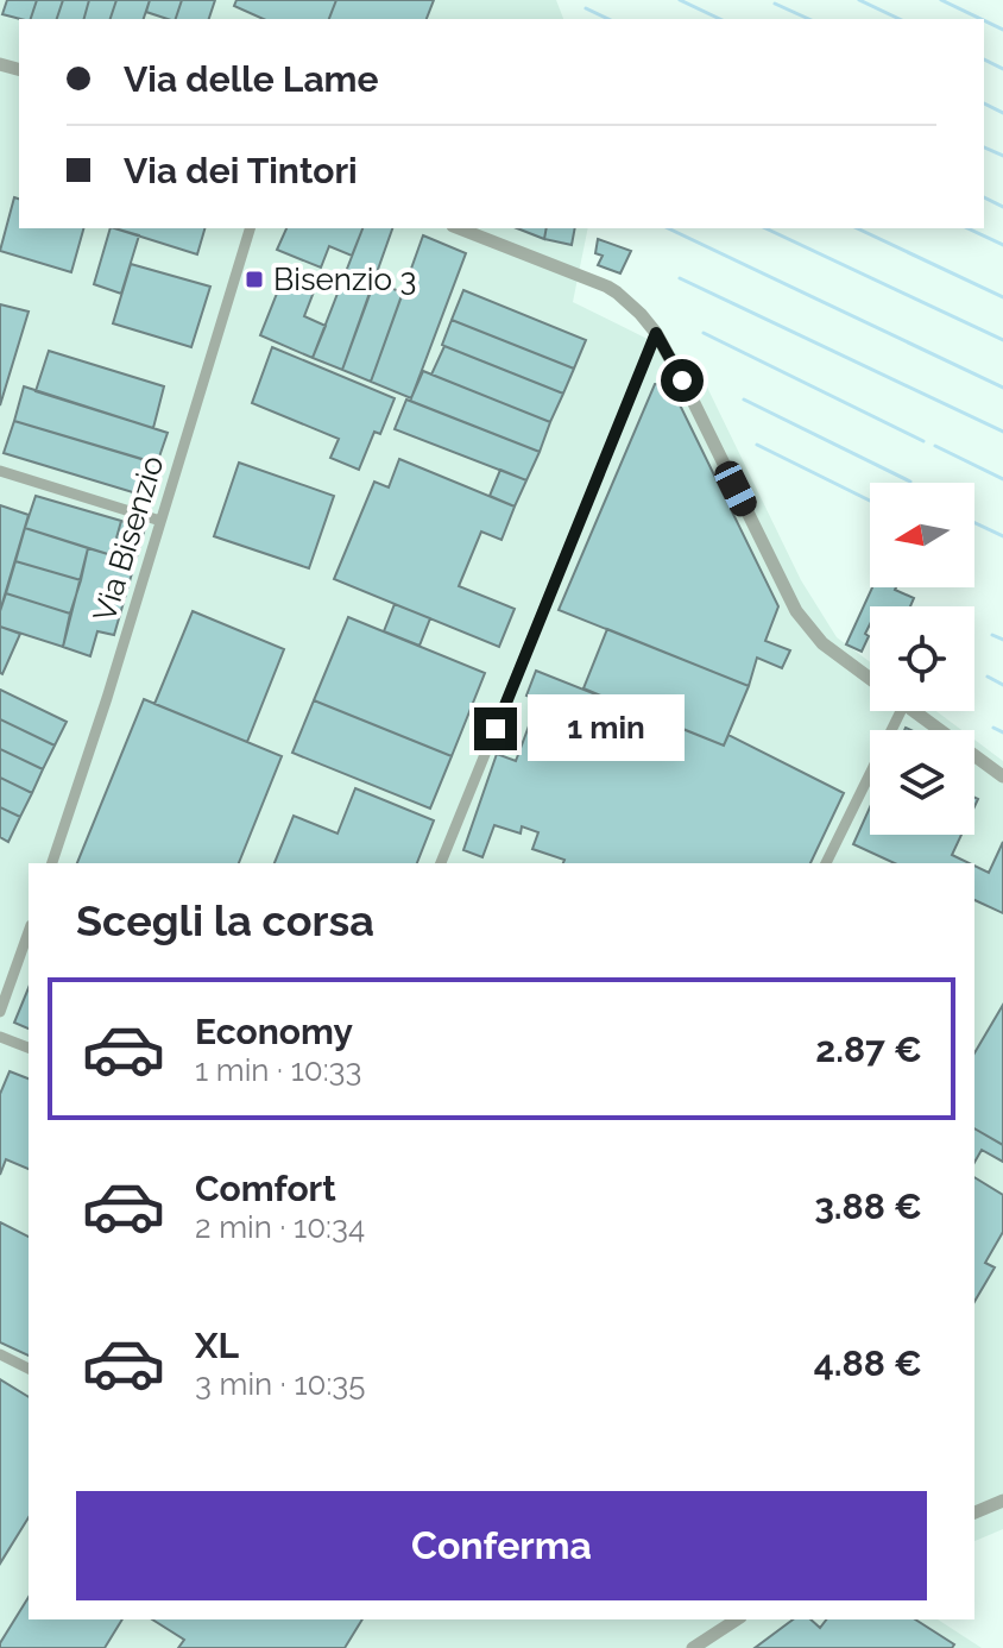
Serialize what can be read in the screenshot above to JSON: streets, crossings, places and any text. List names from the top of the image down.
{
  "streets": {
    "street": ["Via Bisenzio"]
  },
  "places": {
    "transit": ["Bisenzio 3"]
  },
  "north": "left",
  "page": {
    "banner": ["Via delle Lame", "Via dei Tintori"],
    "bubble": "1 min",
    "heading": "Scegli la corsa",
    "list": [
      {
        "name": "Economy",
        "note": "1 min · 10:33",
        "value": "2.87 €"
      },
      {
        "name": "Comfort",
        "note": "2 min · 10:34",
        "value": "3.88 €"
      },
      {
        "name": "XL",
        "note": "3 min · 10:35",
        "value": "4.88 €"
      }
    ],
    "buttons": "Conferma"
  }
}
